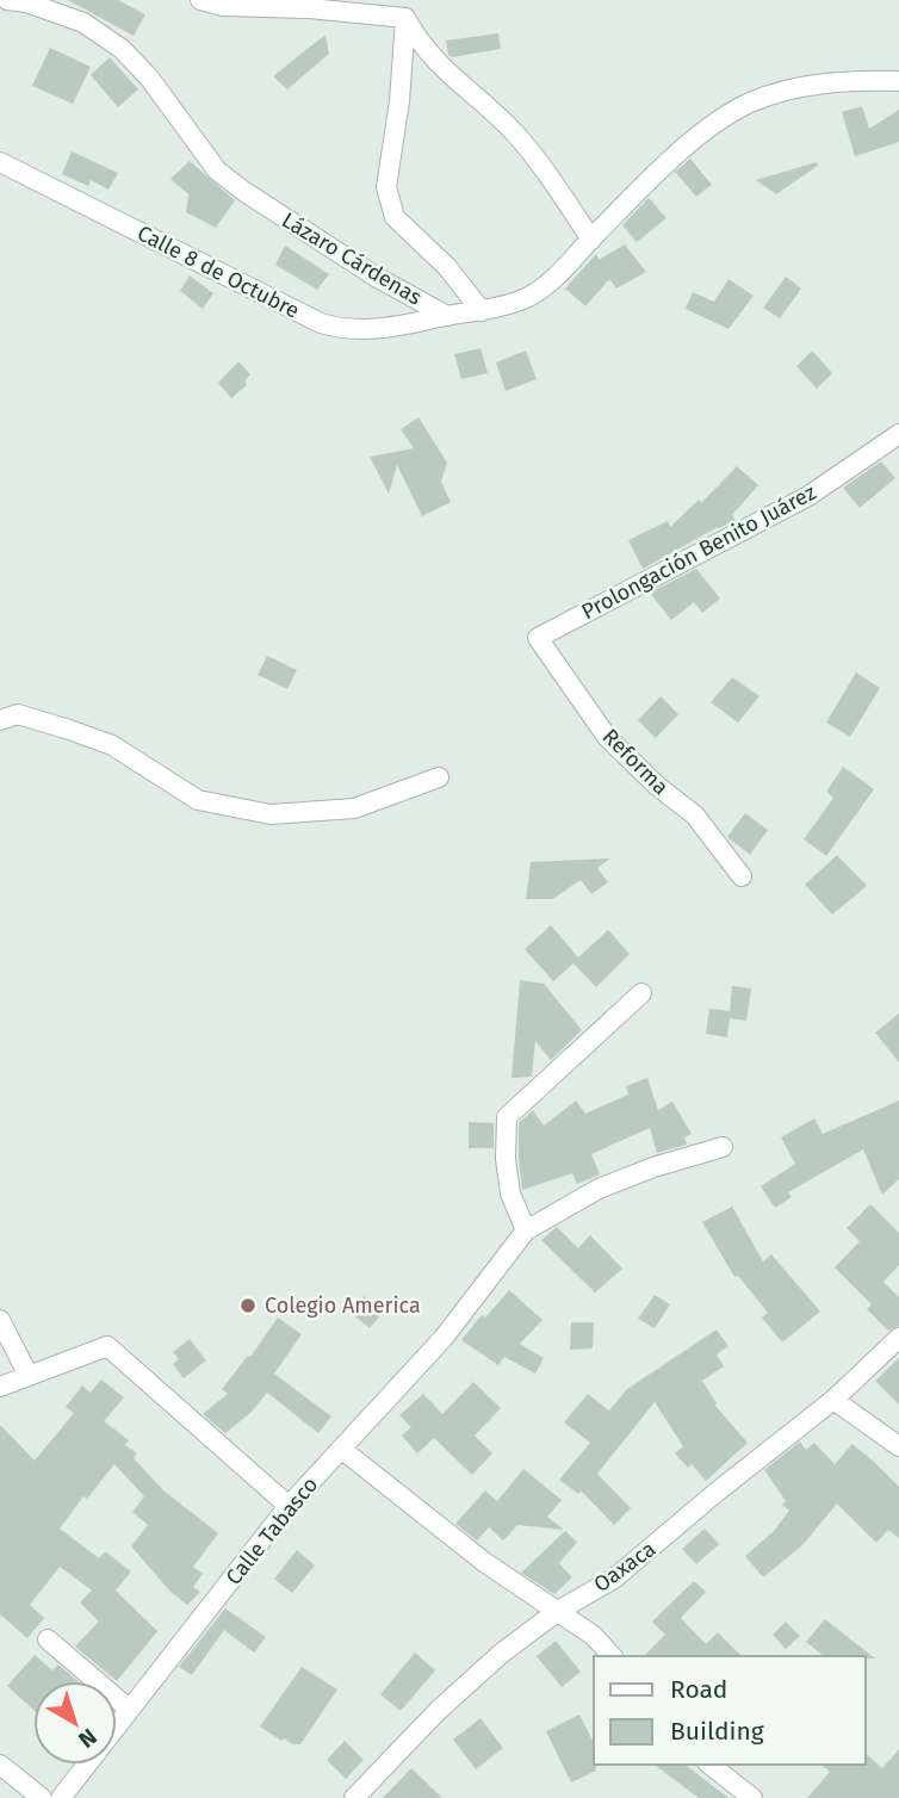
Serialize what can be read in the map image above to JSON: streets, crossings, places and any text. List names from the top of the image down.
{
  "streets": {
    "street": [
      "Lázaro Cárdenas",
      "Calle 8 de Octubre",
      "Prolongación Benito Juárez",
      "Reforma",
      "Calle Tabasco",
      "Oaxaca"
    ]
  },
  "crossings": [
    ["Lázaro Cárdenas", "Calle 8 de Octubre"],
    ["Prolongación Benito Juárez", "Reforma"]
  ],
  "places": ["Colegio America"],
  "legend": ["Road", "Building"],
  "north": "bottom right"
}
